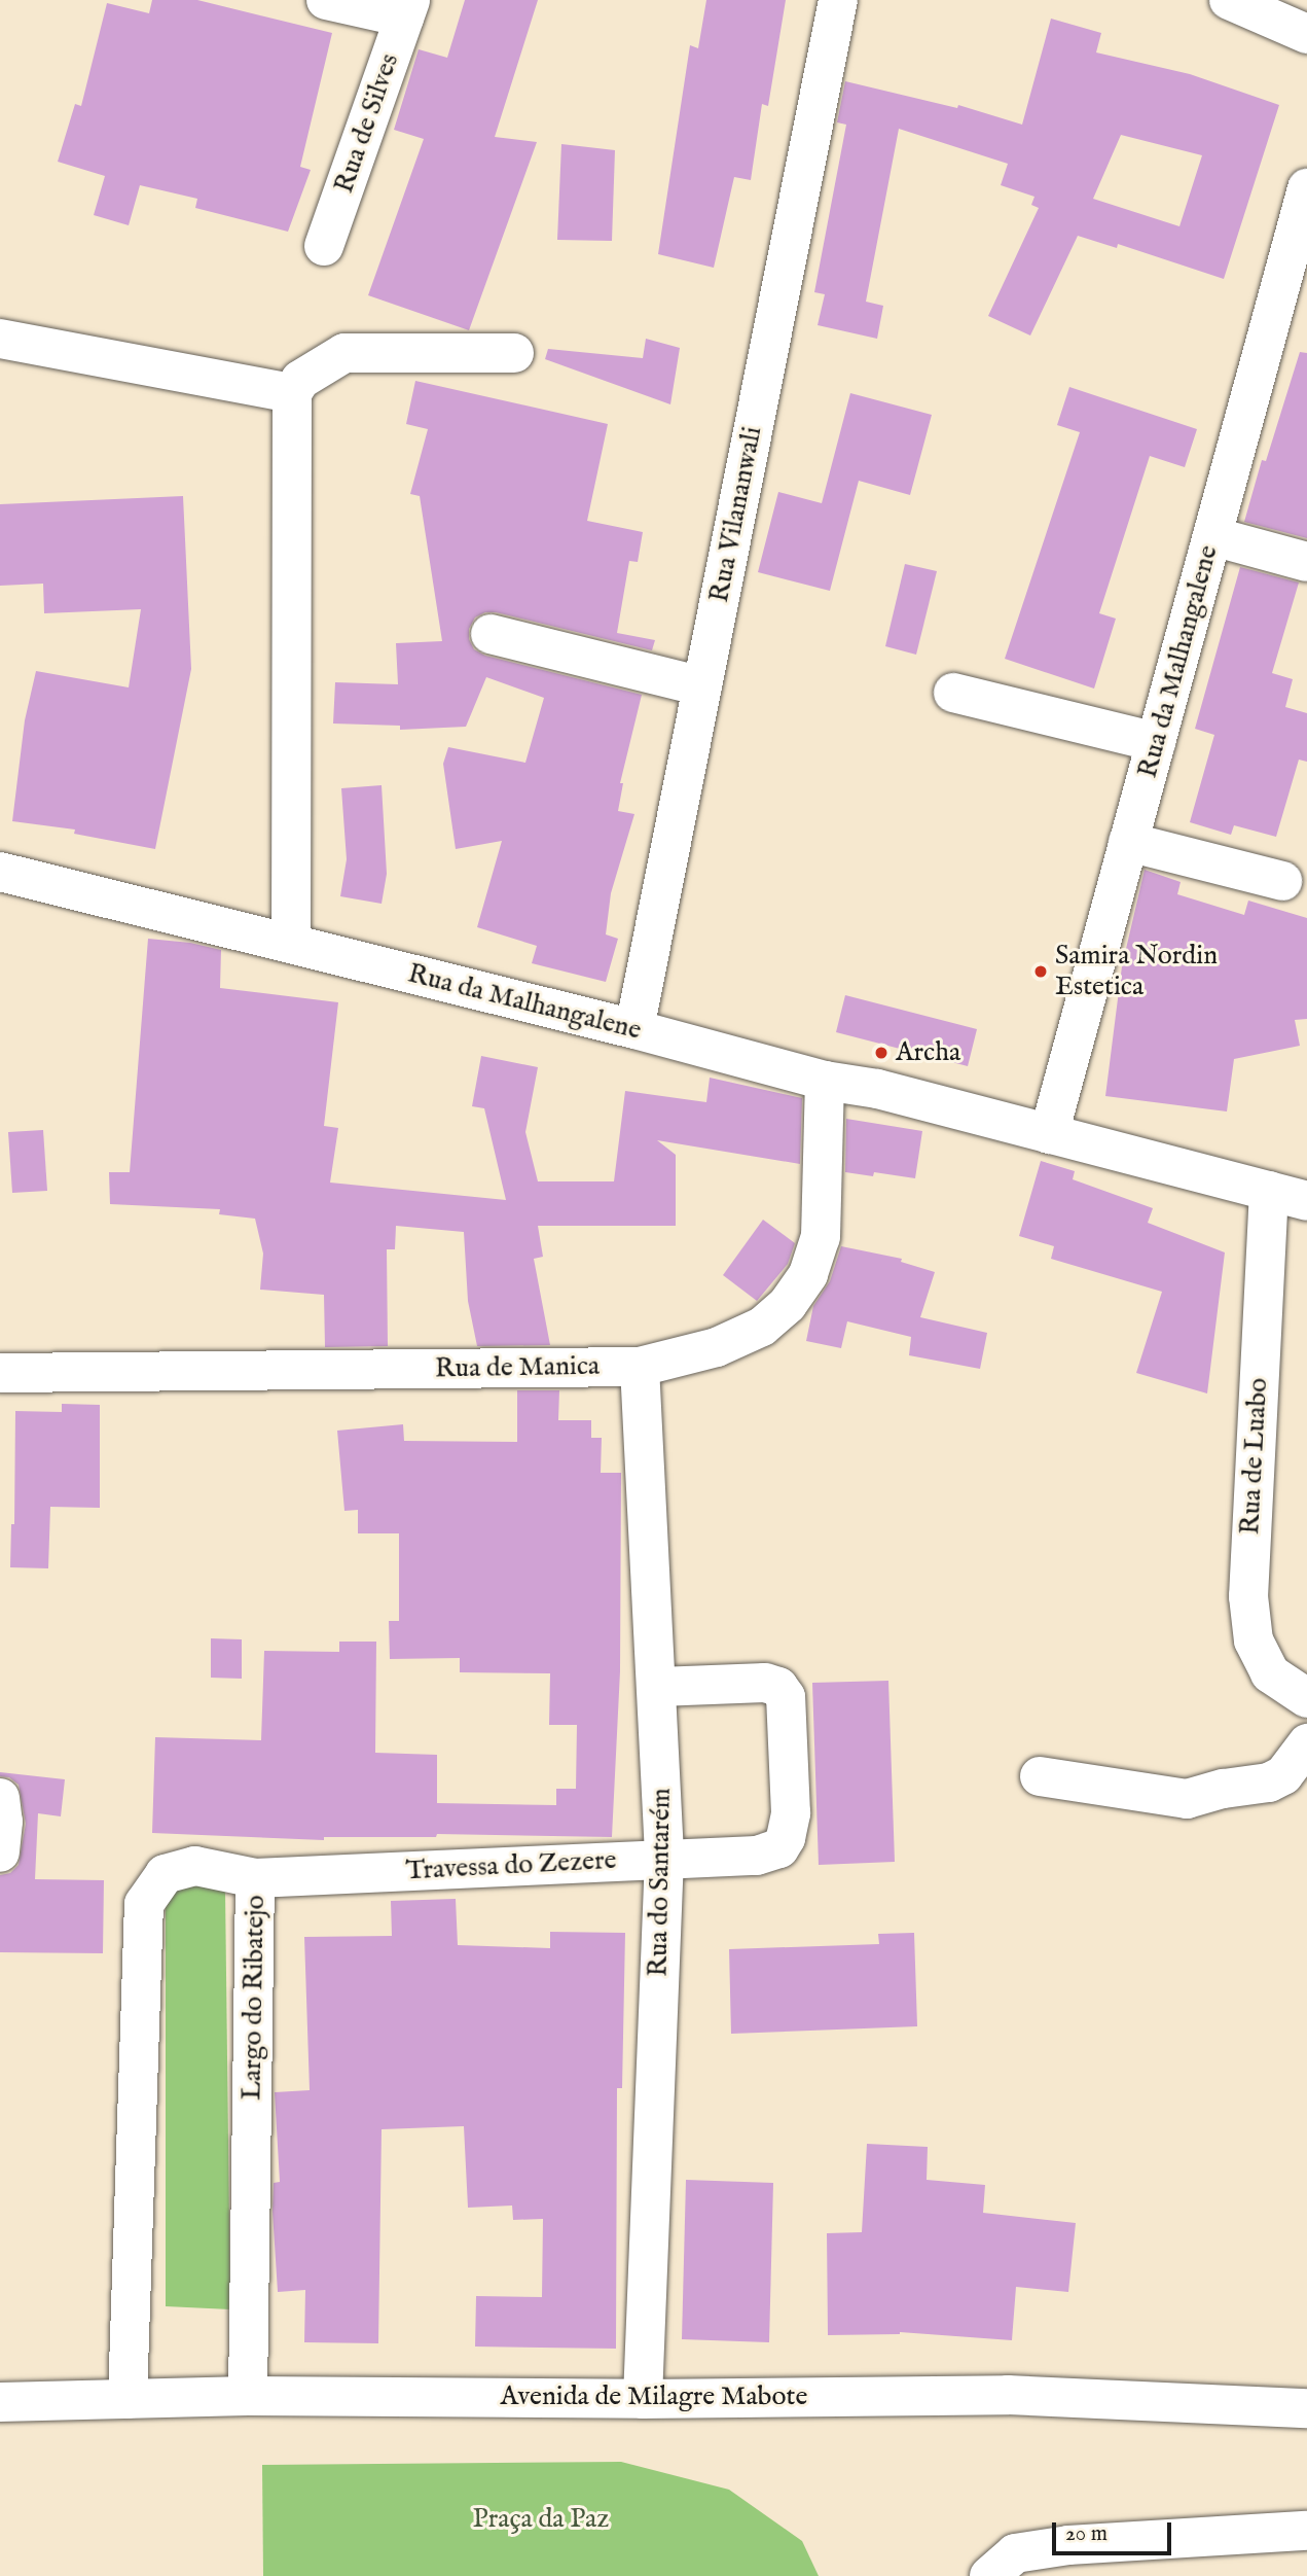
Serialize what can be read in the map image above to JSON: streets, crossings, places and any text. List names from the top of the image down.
{
  "streets": {
    "street": [
      "Rua de Silves",
      "Rua Vilananwali",
      "Rua da Malhangalene",
      "Rua de Manica",
      "Rua de Luabo",
      "Travessa do Zezere",
      "Rua do Santarém",
      "Largo do Ribatejo",
      "Avenida de Milagre Mabote"
    ]
  },
  "crossings": [
    ["Rua Vilananwali", "Rua da Malhangalene"],
    ["Rua da Malhangalene", "Rua de Manica"],
    ["Rua da Malhangalene", "Rua de Luabo"],
    ["Rua de Manica", "Rua do Santarém"],
    ["Travessa do Zezere", "Rua do Santarém"],
    ["Travessa do Zezere", "Largo do Ribatejo"],
    ["Rua do Santarém", "Avenida de Milagre Mabote"],
    ["Largo do Ribatejo", "Avenida de Milagre Mabote"]
  ],
  "parks": ["Praça da Paz"],
  "places": ["Samira Nordin Estetica", "Archa"],
  "scale_bar": "20 m"
}
